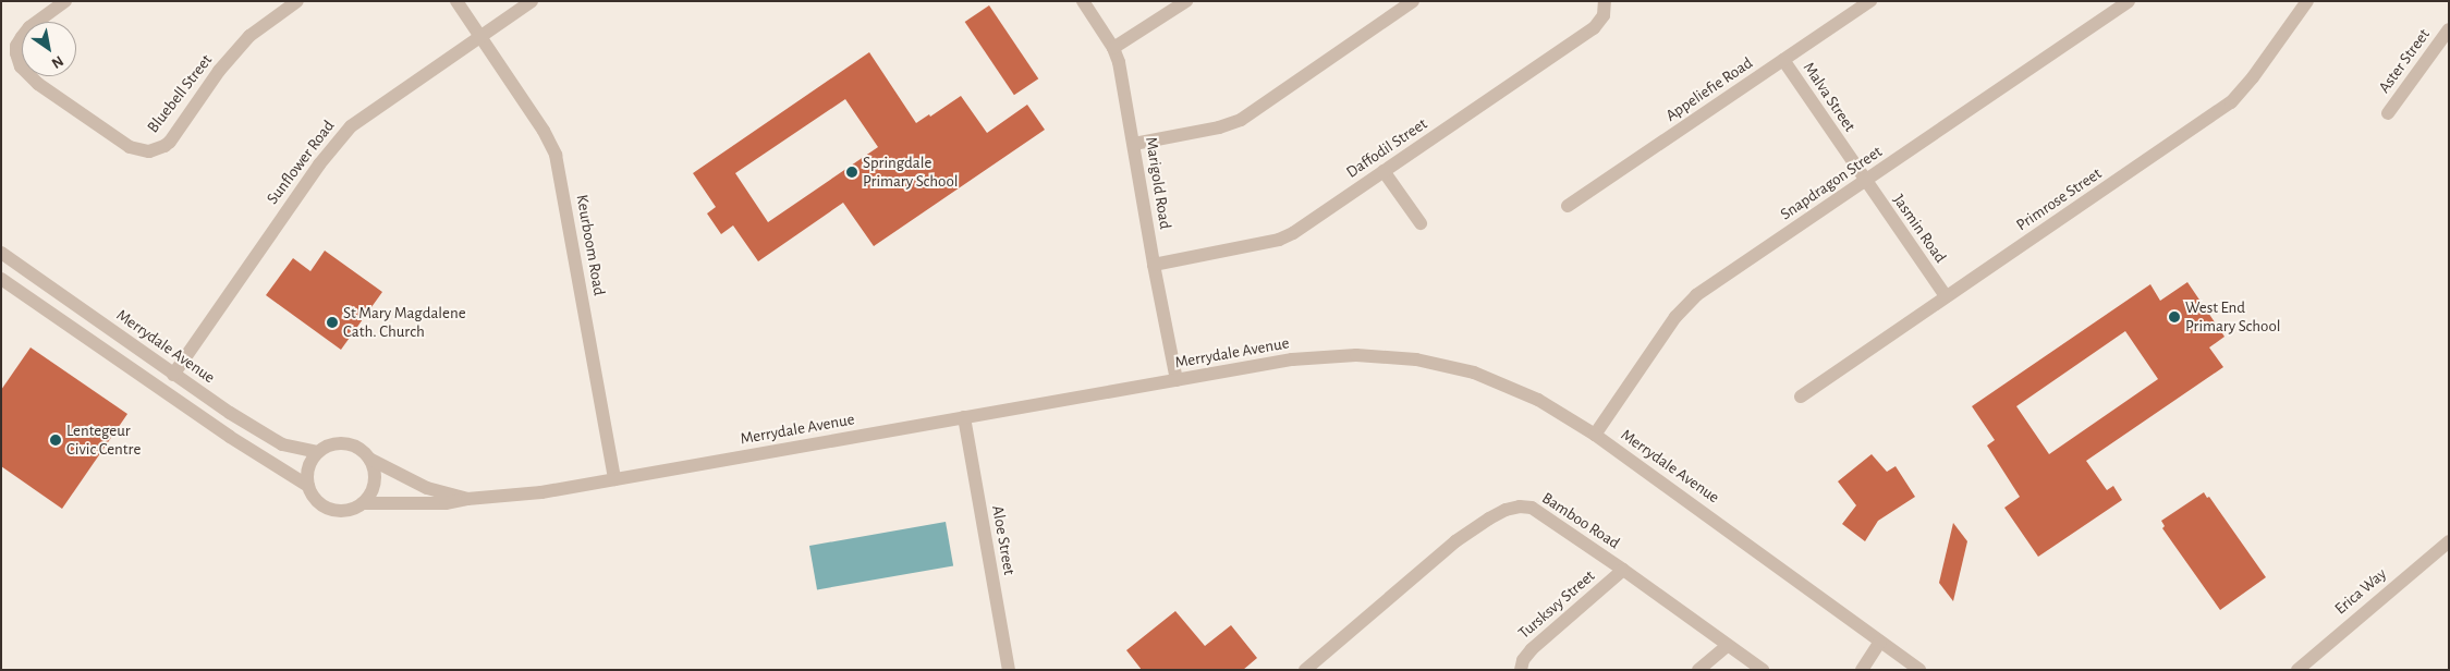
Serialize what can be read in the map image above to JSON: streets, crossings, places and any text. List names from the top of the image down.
{
  "streets": {
    "street": [
      "Aster Street",
      "Appeliefie Road",
      "Bluebell Street",
      "Malva Street",
      "Daffodil Street",
      "Sunflower Road",
      "Marigold Road",
      "Snapdragon Street",
      "Primrose Street",
      "Jasmin Road",
      "Keurboom Road",
      "Merrydale Avenue",
      "Bamboo Road",
      "Aloe Street",
      "Erica Way",
      "Tursksvy Street"
    ]
  },
  "crossings": [
    ["Appeliefie Road", "Malva Street"],
    ["Malva Street", "Snapdragon Street"],
    ["Malva Street", "Jasmin Road"],
    ["Daffodil Street", "Marigold Road"],
    ["Sunflower Road", "Keurboom Road"],
    ["Sunflower Road", "Merrydale Avenue"],
    ["Marigold Road", "Merrydale Avenue"],
    ["Snapdragon Street", "Jasmin Road"],
    ["Snapdragon Street", "Merrydale Avenue"],
    ["Primrose Street", "Jasmin Road"],
    ["Keurboom Road", "Merrydale Avenue"],
    ["Merrydale Avenue", "Aloe Street"],
    ["Bamboo Road", "Tursksvy Street"]
  ],
  "places": [
    "Springdale Primary School",
    "West End Primary School",
    "St Mary Magdalene Cath. Church",
    "Lentegeur Civic Centre"
  ],
  "north": "bottom right"
}
